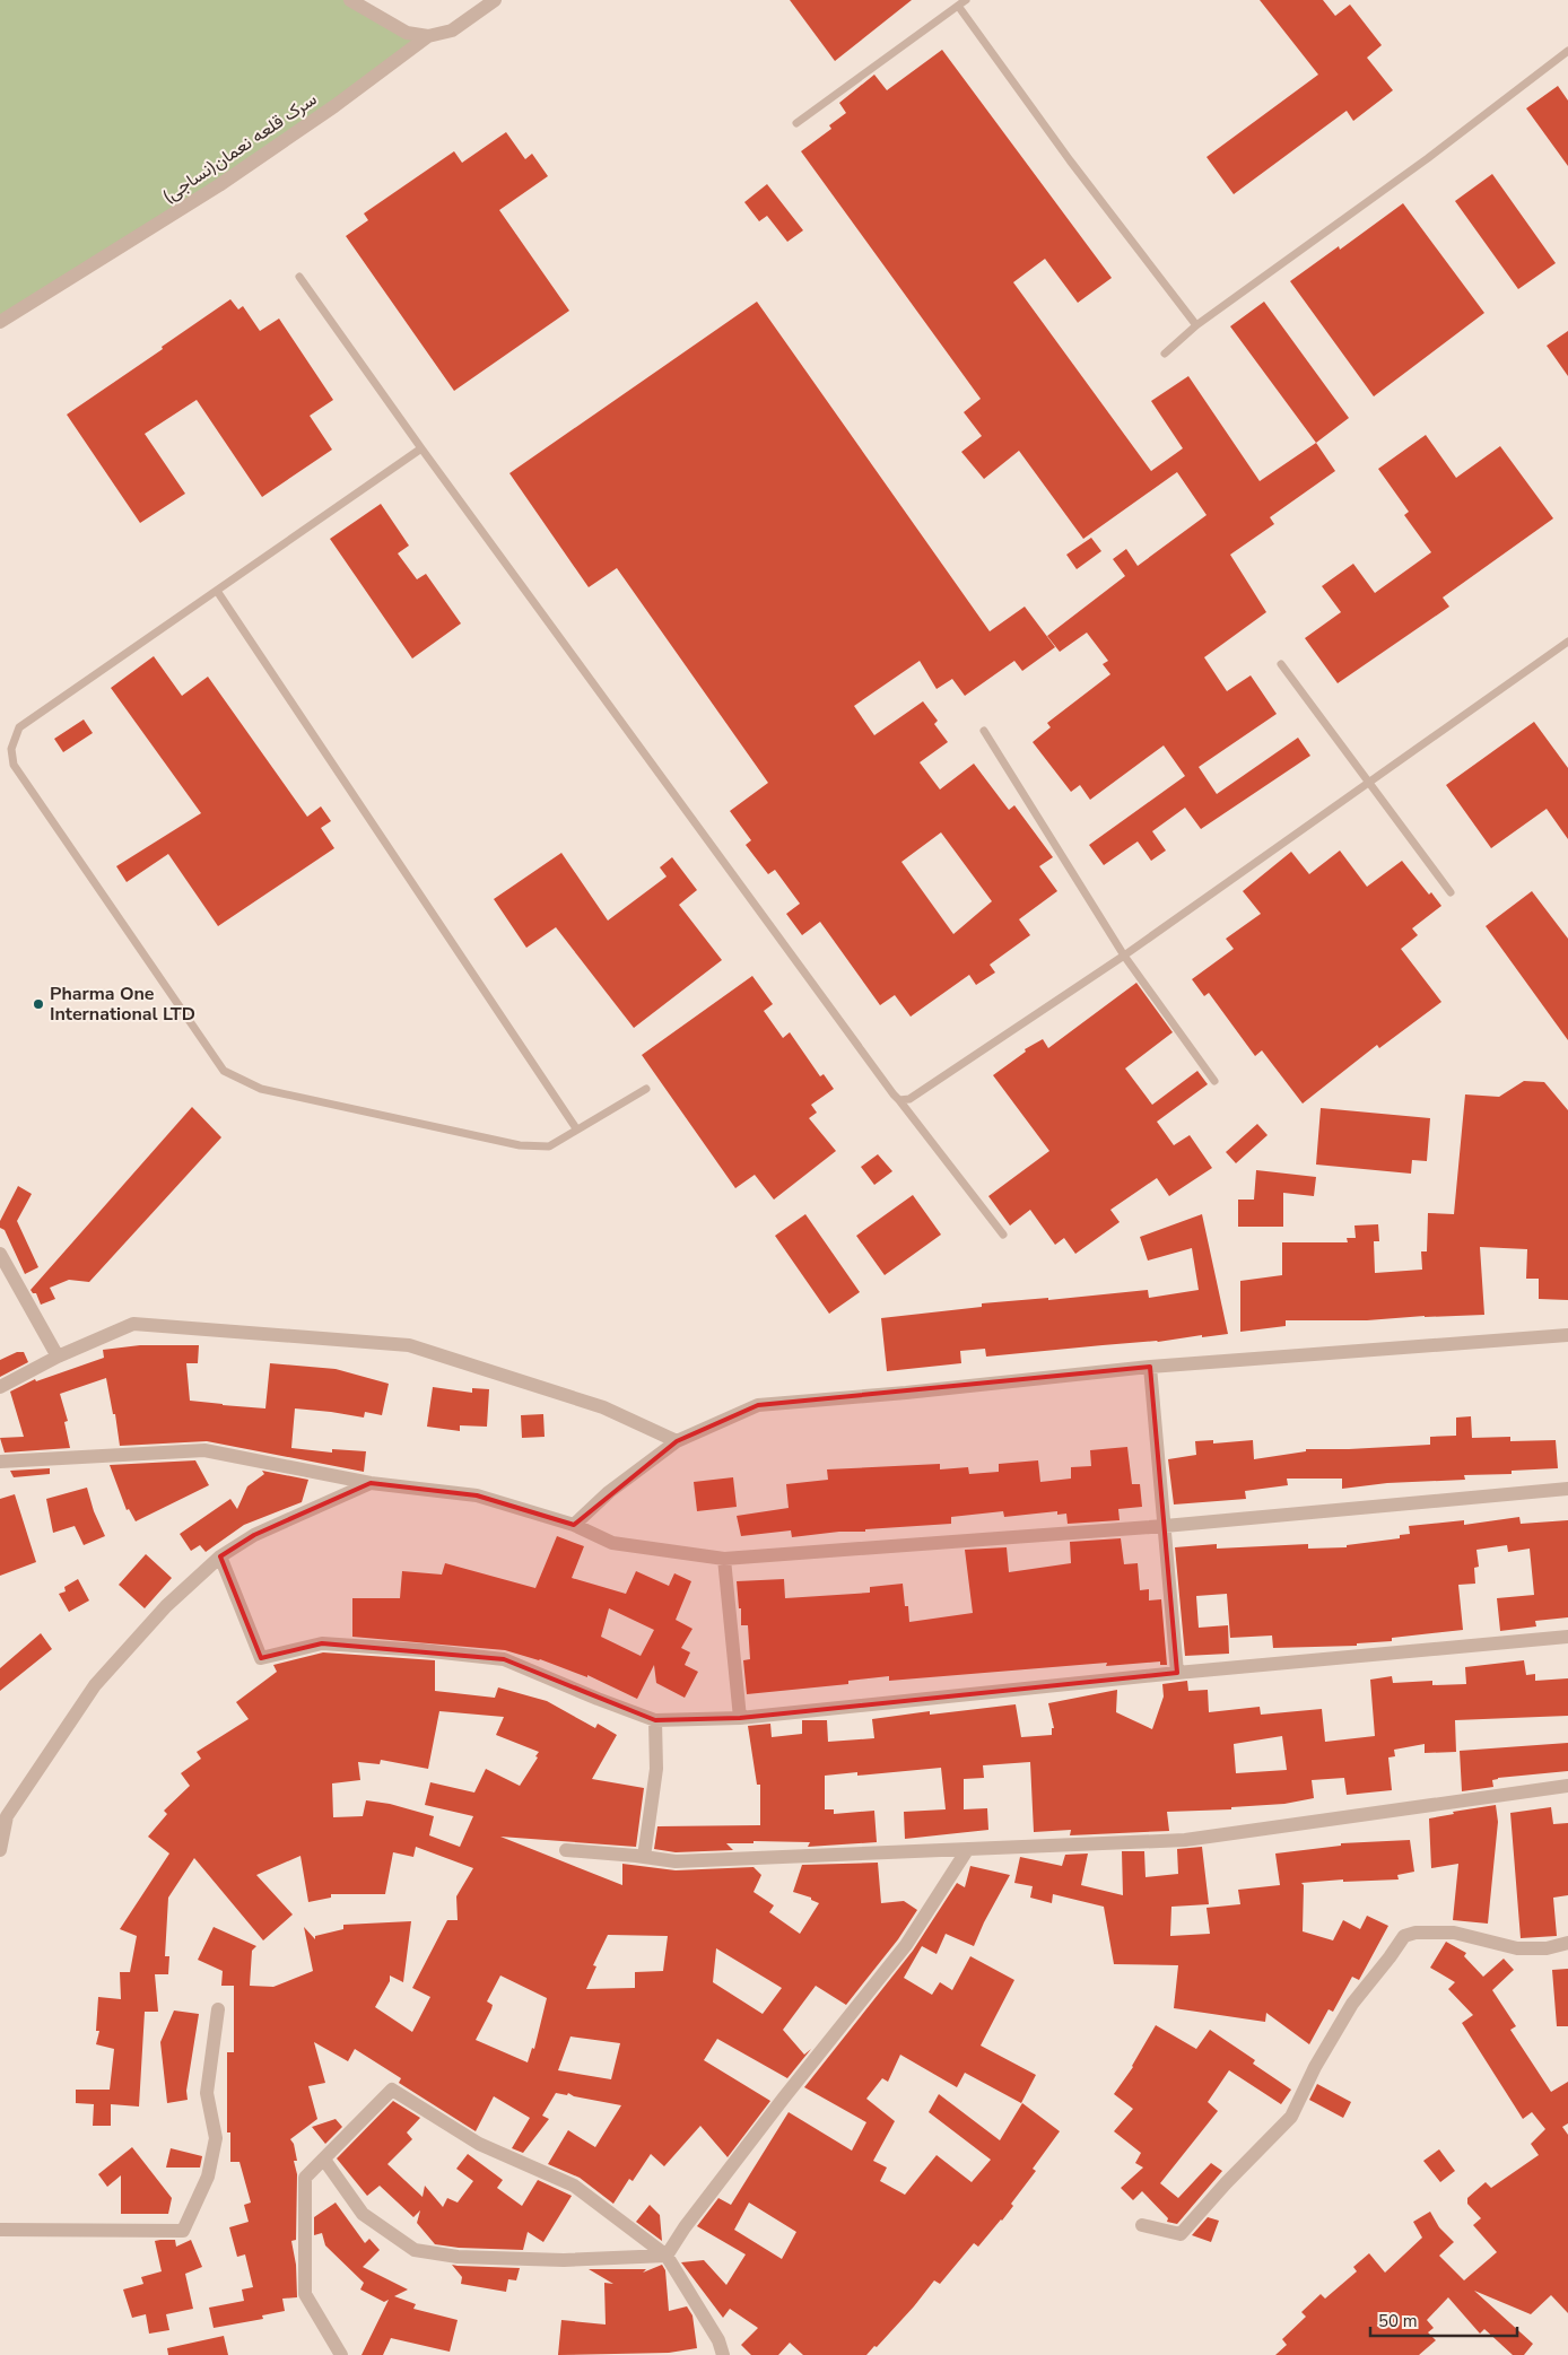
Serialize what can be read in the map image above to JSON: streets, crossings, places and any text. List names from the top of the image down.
{
  "streets": {
    "street": ["سرک قلعه نعمان(نساجی)"]
  },
  "places": ["Pharma One International LTD"],
  "scale_bar": "50 m"
}
